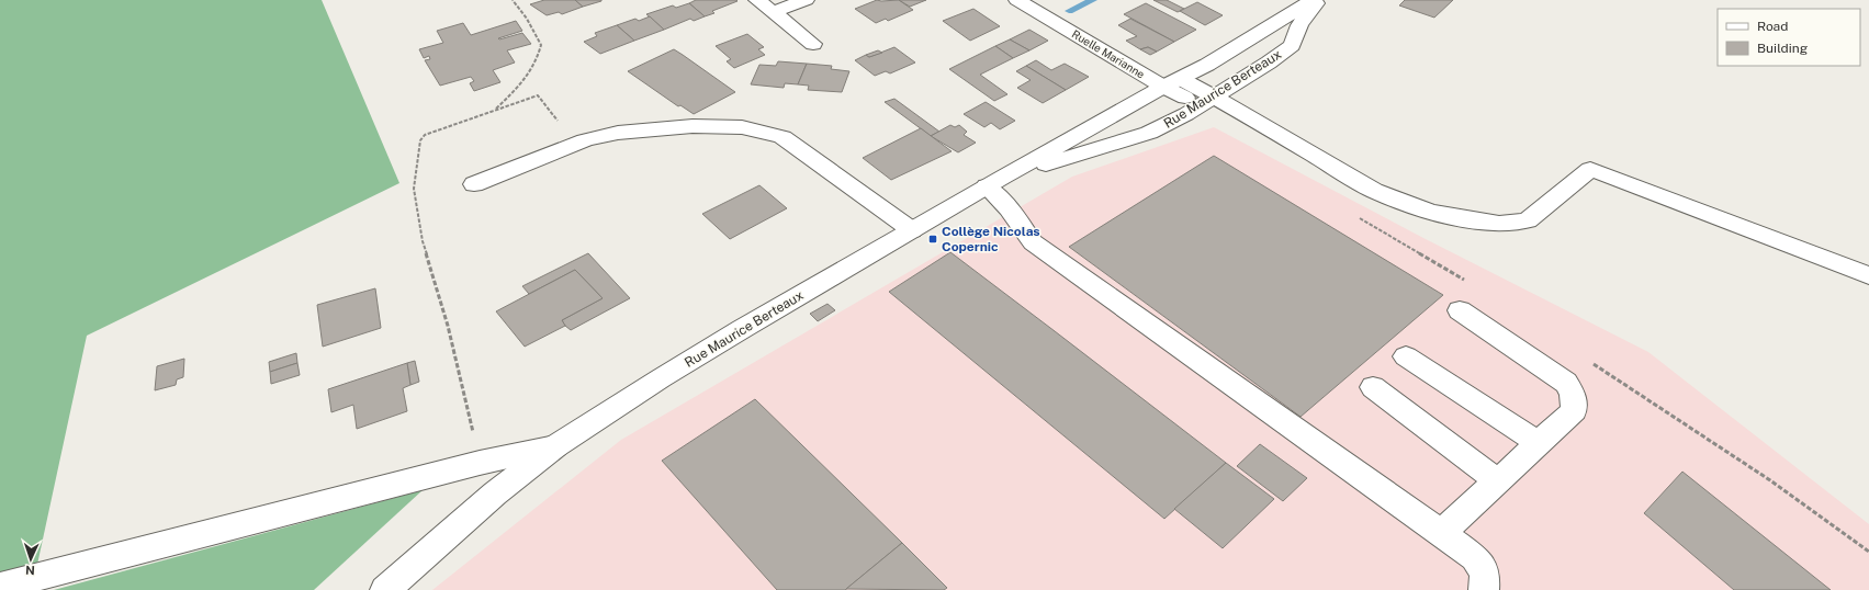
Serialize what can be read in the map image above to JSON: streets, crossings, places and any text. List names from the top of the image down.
{
  "streets": {
    "main road": ["Ruelle Marianne", "Rue Maurice Berteaux"]
  },
  "crossings": [
    ["Ruelle Marianne", "Rue Maurice Berteaux"]
  ],
  "places": {
    "transit": ["Collège Nicolas Copernic"]
  },
  "legend": ["Road", "Building"],
  "north": "bottom"
}
